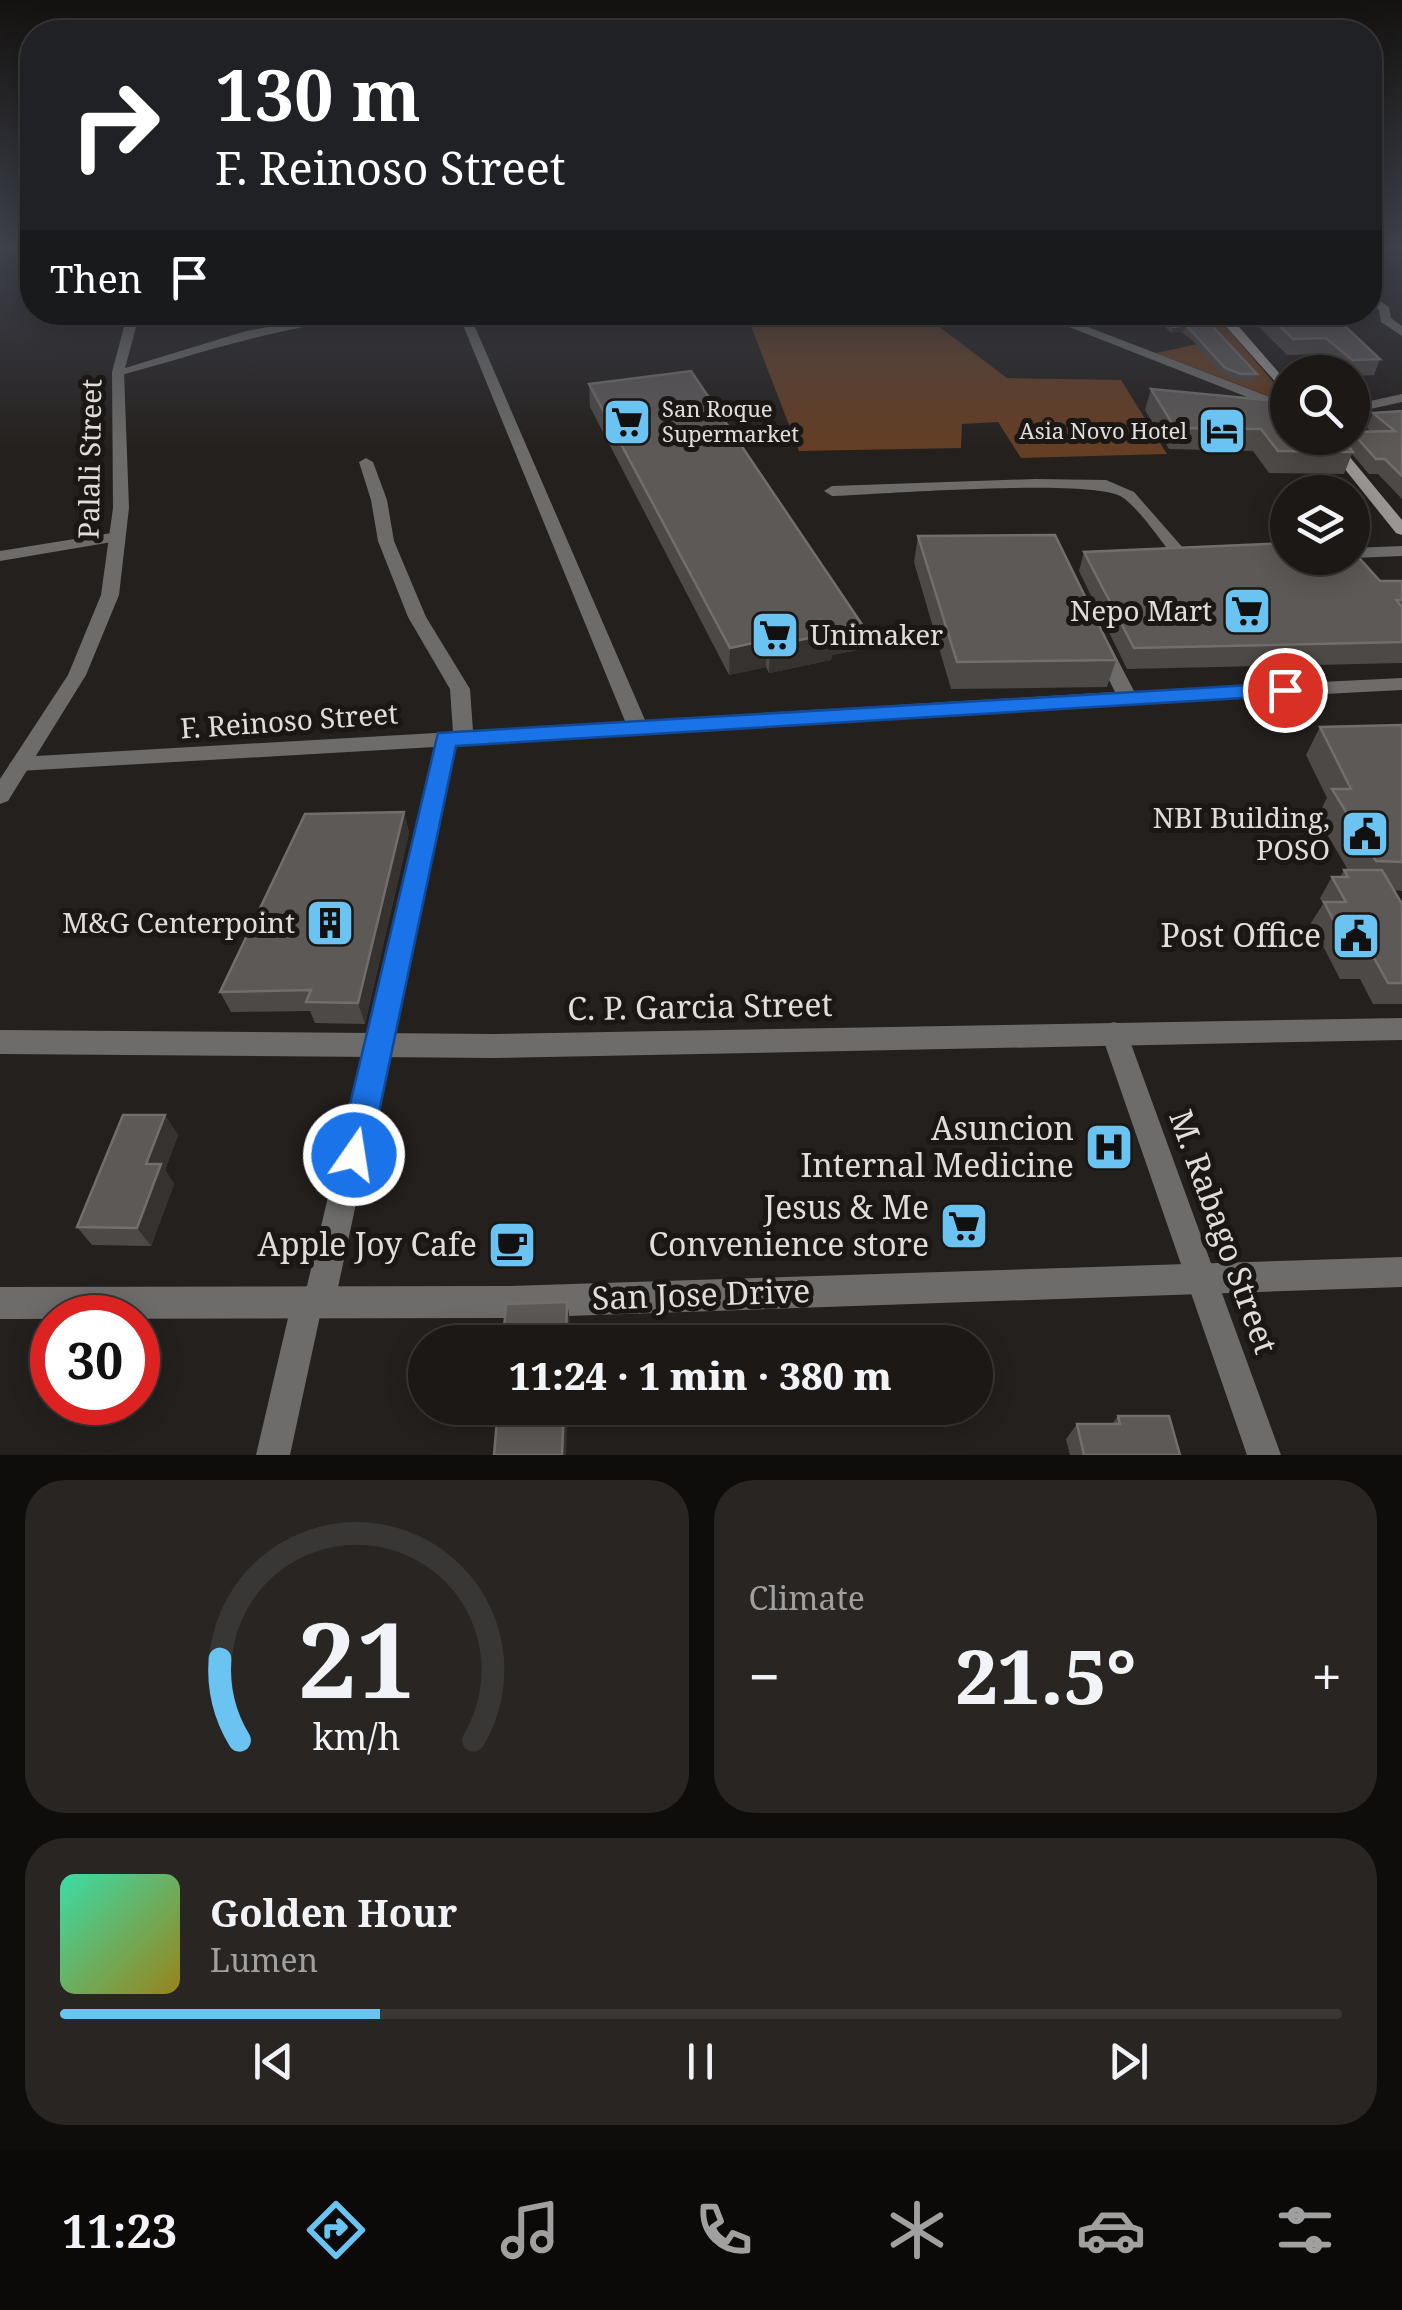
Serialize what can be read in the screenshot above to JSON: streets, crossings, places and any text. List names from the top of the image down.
{
  "streets": {
    "street": [
      "Palali Street",
      "F. Reinoso Street",
      "C. P. Garcia Street",
      "M. Rabago Street",
      "San Jose Drive"
    ]
  },
  "crossings": [
    ["Palali Street", "F. Reinoso Street"],
    ["C. P. Garcia Street", "M. Rabago Street"],
    ["M. Rabago Street", "San Jose Drive"]
  ],
  "places": {
    "supermarket": [
      "San Roque Supermarket",
      "Nepo Mart",
      "Unimaker",
      "Jesus & Me Convenience store"
    ],
    "hotel": ["Asia Novo Hotel"],
    "public building": ["NBI Building, POSO", "Post Office"],
    "building": ["M&G Centerpoint"],
    "hospital": ["Asuncion Internal Medicine"],
    "cafe": ["Apple Joy Cafe"]
  },
  "page": {
    "turn": ["130 m", "F. Reinoso Street"],
    "then": "Then",
    "limit": "30",
    "trip": "11:24 · 1 min · 380 m",
    "tile": "Climate",
    "heat": ["−", "21.5°", "+"],
    "song": ["Golden Hour", "Lumen"],
    "tabs": "11:23",
    "gauge": ["21", "km/h"]
  }
}
